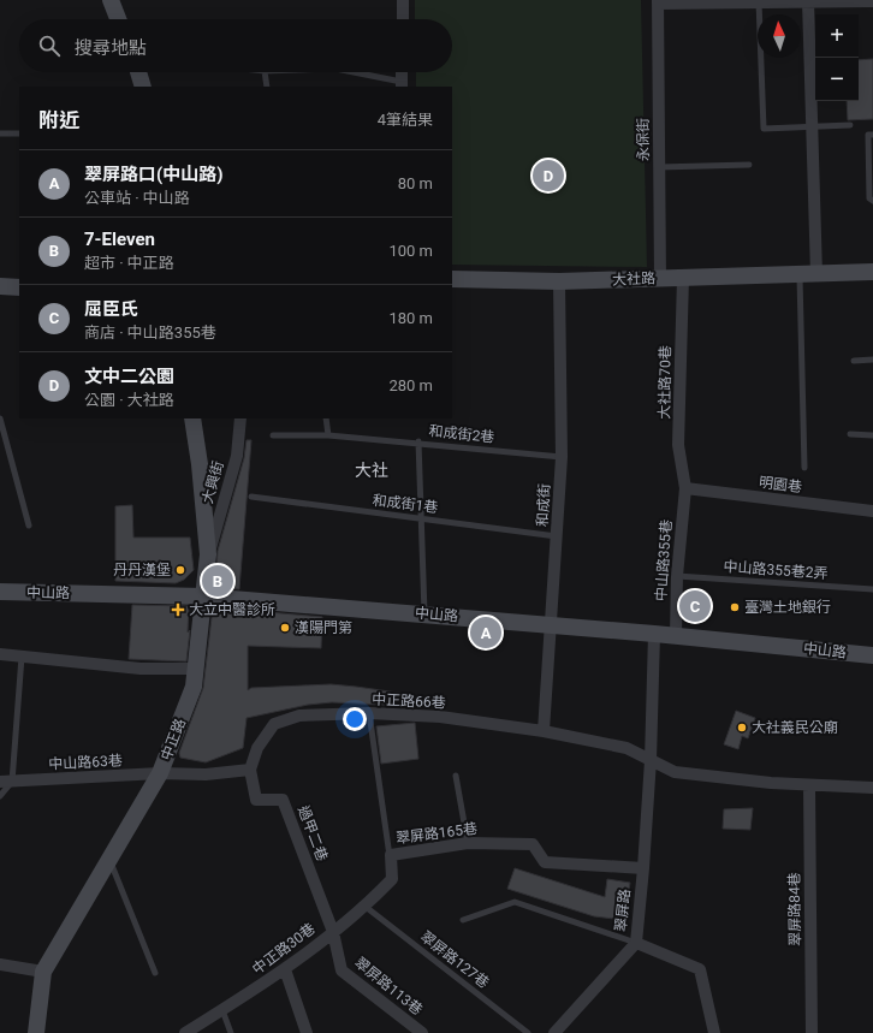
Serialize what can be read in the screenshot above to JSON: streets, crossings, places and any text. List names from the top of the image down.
{
  "streets": {
    "main road": ["大社路", "中山路", "中正路"],
    "street": [
      "永保街",
      "大社路70巷",
      "大興街",
      "明園巷",
      "和成街",
      "中山路355巷",
      "中正路66巷",
      "中山路63巷",
      "過甲二巷",
      "翠屏路165巷",
      "翠屏路84巷",
      "翠屏路",
      "中正路30巷",
      "翠屏路113巷"
    ],
    "lane": [
      "和成街2巷",
      "和成街1巷",
      "中山路355巷2弄",
      "翠屏路127巷"
    ]
  },
  "crossings": [
    ["永保街", "大社路"],
    ["大社路", "大社路70巷"],
    ["大社路", "和成街"],
    ["大社路70巷", "明園巷"],
    ["大社路70巷", "中山路355巷"],
    ["和成街2巷", "和成街"],
    ["大興街", "中正路"],
    ["明園巷", "中山路355巷"],
    ["和成街1巷", "和成街"],
    ["和成街", "中山路"],
    ["和成街", "中正路66巷"],
    ["中山路355巷", "中山路355巷2弄"],
    ["中山路355巷", "中山路"],
    ["中山路", "中正路"],
    ["中山路", "翠屏路"],
    ["中正路66巷", "過甲二巷"],
    ["中正路66巷", "翠屏路"],
    ["中正路", "中山路63巷"],
    ["過甲二巷", "中正路30巷"],
    ["過甲二巷", "翠屏路113巷"],
    ["翠屏路165巷", "翠屏路"],
    ["翠屏路165巷", "中正路30巷"],
    ["中正路30巷", "翠屏路127巷"],
    ["中正路30巷", "翠屏路113巷"]
  ],
  "districts": ["大社"],
  "places": {
    "other": [
      "丹丹漢堡",
      "臺灣土地銀行",
      "漢陽門第",
      "大社義民公廟"
    ],
    "health": ["大立中醫診所"]
  },
  "north": "top",
  "page": {
    "map_buttons": ["+", "−"],
    "search": "搜尋地點",
    "heading": ["附近", "4筆結果"],
    "list": [
      {
        "mark": "A",
        "name": "翠屏路口(中山路)",
        "note": "公車站 · 中山路",
        "value": "80 m"
      },
      {
        "mark": "B",
        "name": "7-Eleven",
        "note": "超市 · 中正路",
        "value": "100 m"
      },
      {
        "mark": "C",
        "name": "屈臣氏",
        "note": "商店 · 中山路355巷",
        "value": "180 m"
      },
      {
        "mark": "D",
        "name": "文中二公園",
        "note": "公園 · 大社路",
        "value": "280 m"
      }
    ],
    "pins": [
      "D",
      "B",
      "C",
      "A"
    ]
  }
}
